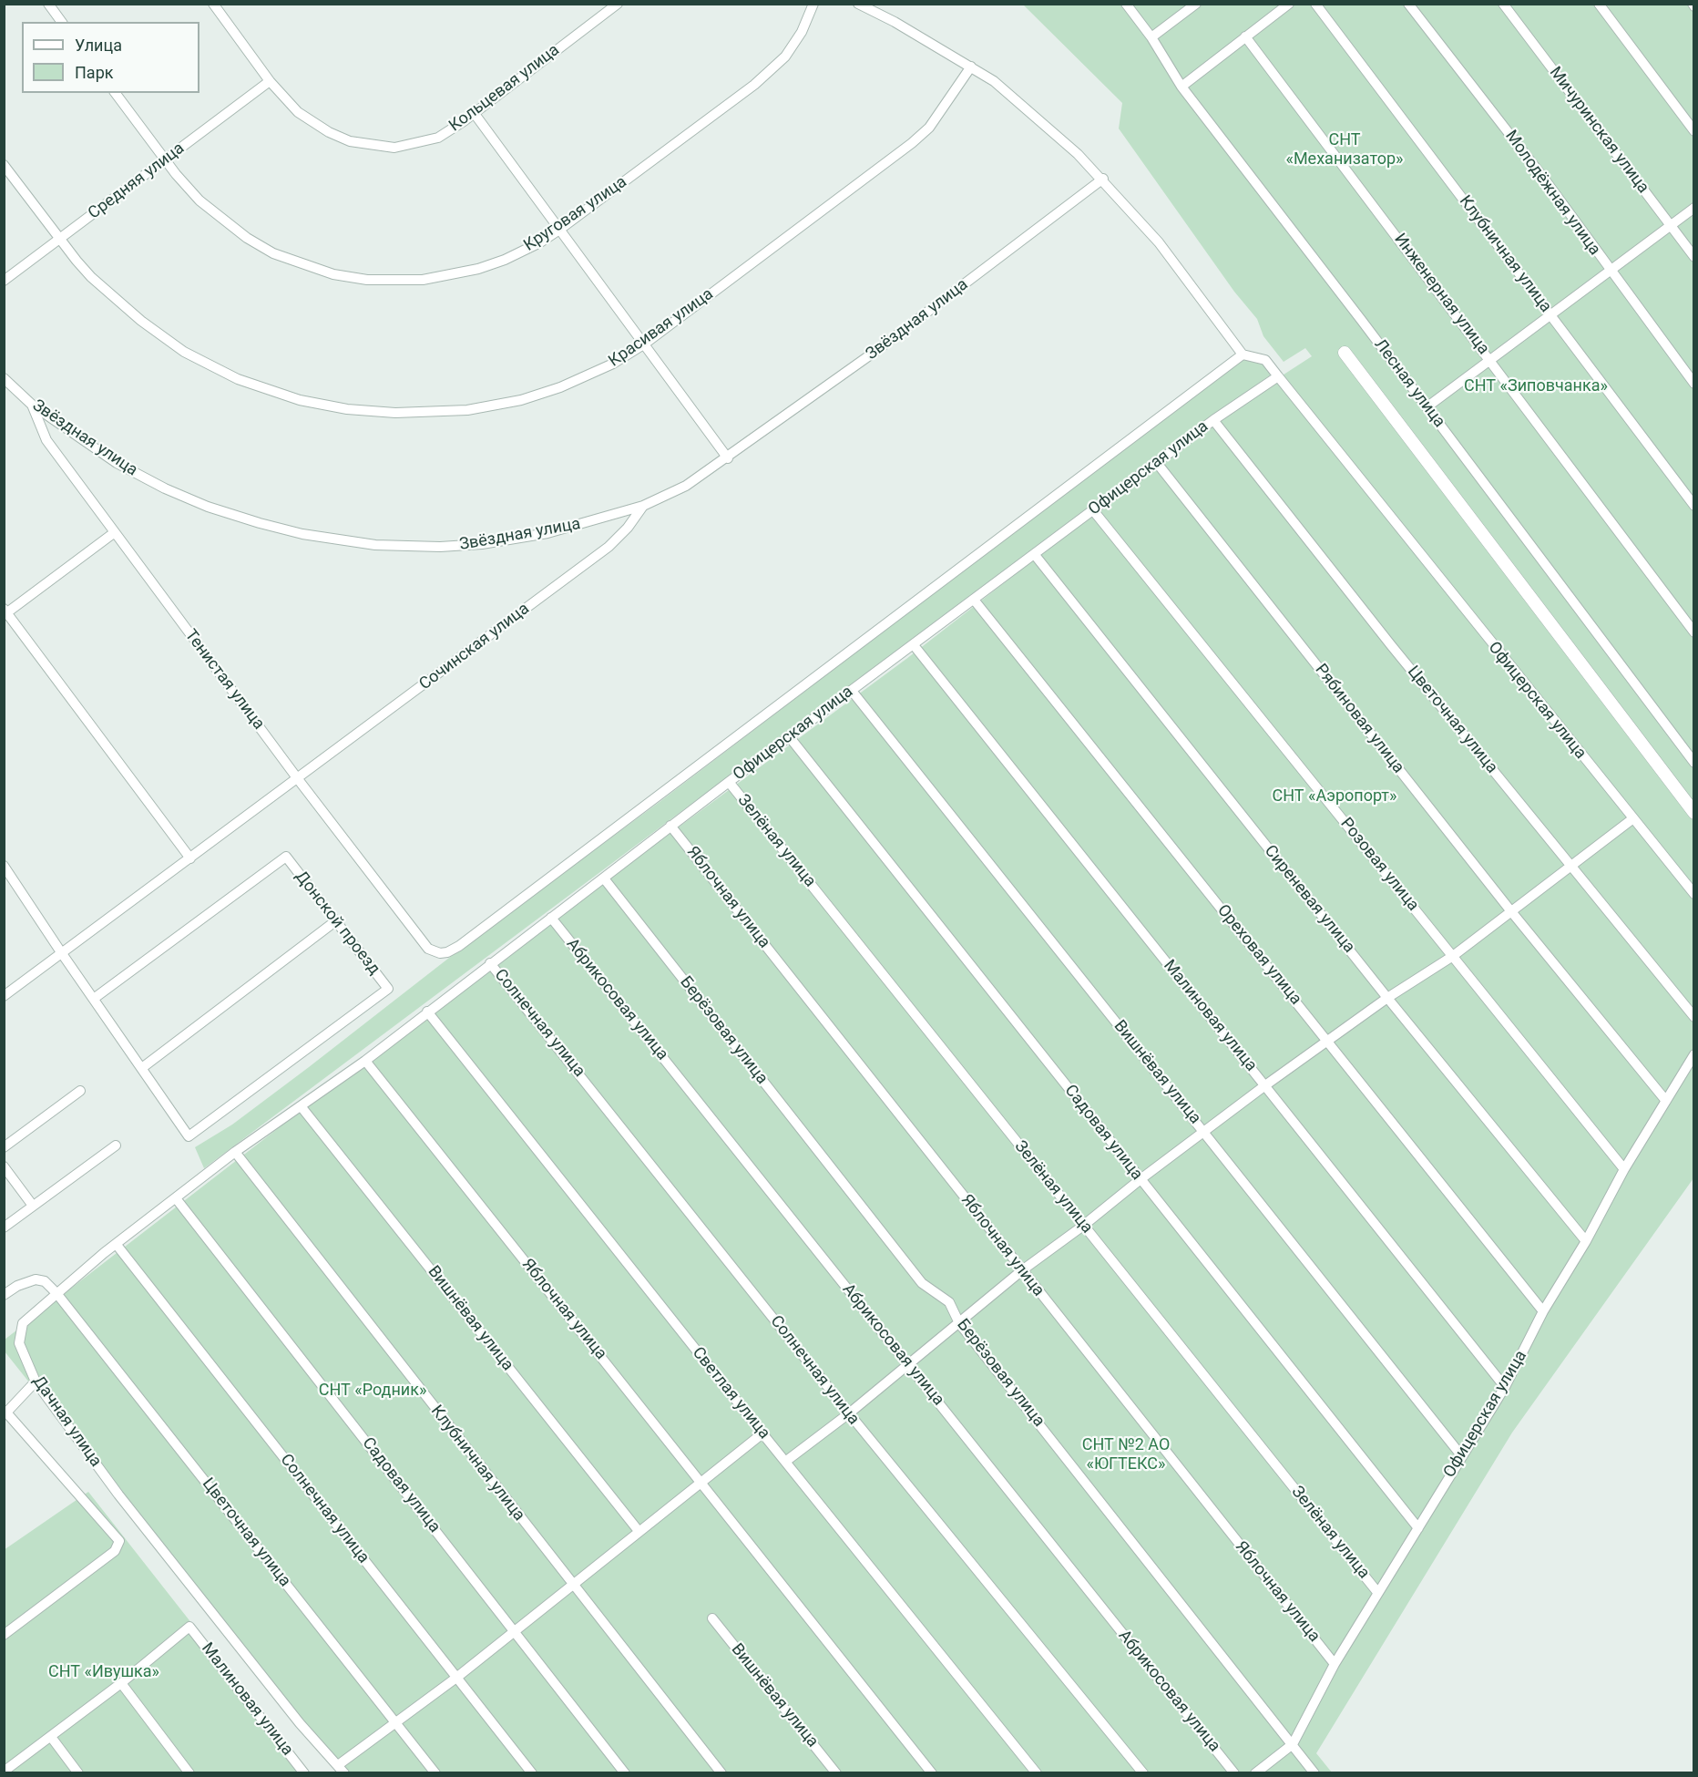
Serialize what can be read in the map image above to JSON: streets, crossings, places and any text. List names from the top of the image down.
{
  "streets": {
    "street": [
      "Кольцевая улица",
      "Мичуринская улица",
      "Средняя улица",
      "Молодёжная улица",
      "Круговая улица",
      "Клубничная улица",
      "Инженерная улица",
      "Звёздная улица",
      "Красивая улица",
      "Лесная улица",
      "Офицерская улица",
      "Сочинская улица",
      "Тенистая улица",
      "Рябиновая улица",
      "Цветочная улица",
      "Зелёная улица",
      "Розовая улица",
      "Яблочная улица",
      "Сиреневая улица",
      "Донской проезд",
      "Ореховая улица",
      "Абрикосовая улица",
      "Малиновая улица",
      "Солнечная улица",
      "Берёзовая улица",
      "Вишнёвая улица",
      "Садовая улица",
      "Светлая улица",
      "Дачная улица"
    ]
  },
  "crossings": [
    ["Кольцевая улица", "Средняя улица"],
    ["Средняя улица", "Круговая улица"],
    ["Средняя улица", "Красивая улица"],
    ["Клубничная улица", "Дачная улица"],
    ["Звёздная улица", "Сочинская улица"],
    ["Звёздная улица", "Тенистая улица"],
    ["Офицерская улица", "Рябиновая улица"],
    ["Офицерская улица", "Цветочная улица"],
    ["Офицерская улица", "Зелёная улица"],
    ["Офицерская улица", "Розовая улица"],
    ["Офицерская улица", "Яблочная улица"],
    ["Офицерская улица", "Сиреневая улица"],
    ["Офицерская улица", "Ореховая улица"],
    ["Офицерская улица", "Абрикосовая улица"],
    ["Офицерская улица", "Малиновая улица"],
    ["Офицерская улица", "Солнечная улица"],
    ["Офицерская улица", "Берёзовая улица"],
    ["Офицерская улица", "Вишнёвая улица"],
    ["Офицерская улица", "Садовая улица"],
    ["Офицерская улица", "Светлая улица"],
    ["Офицерская улица", "Дачная улица"],
    ["Сочинская улица", "Тенистая улица"],
    ["Цветочная улица", "Дачная улица"],
    ["Яблочная улица", "Дачная улица"],
    ["Солнечная улица", "Дачная улица"],
    ["Вишнёвая улица", "Дачная улица"],
    ["Садовая улица", "Дачная улица"],
    ["Светлая улица", "Дачная улица"]
  ],
  "parks": [
    "СНТ «Механизатор»",
    "СНТ «Зиповчанка»",
    "СНТ «Аэропорт»",
    "СНТ «Родник»",
    "СНТ №2 АО «ЮГТЕКС»",
    "СНТ «Ивушка»"
  ],
  "legend": ["Улица", "Парк"]
}
